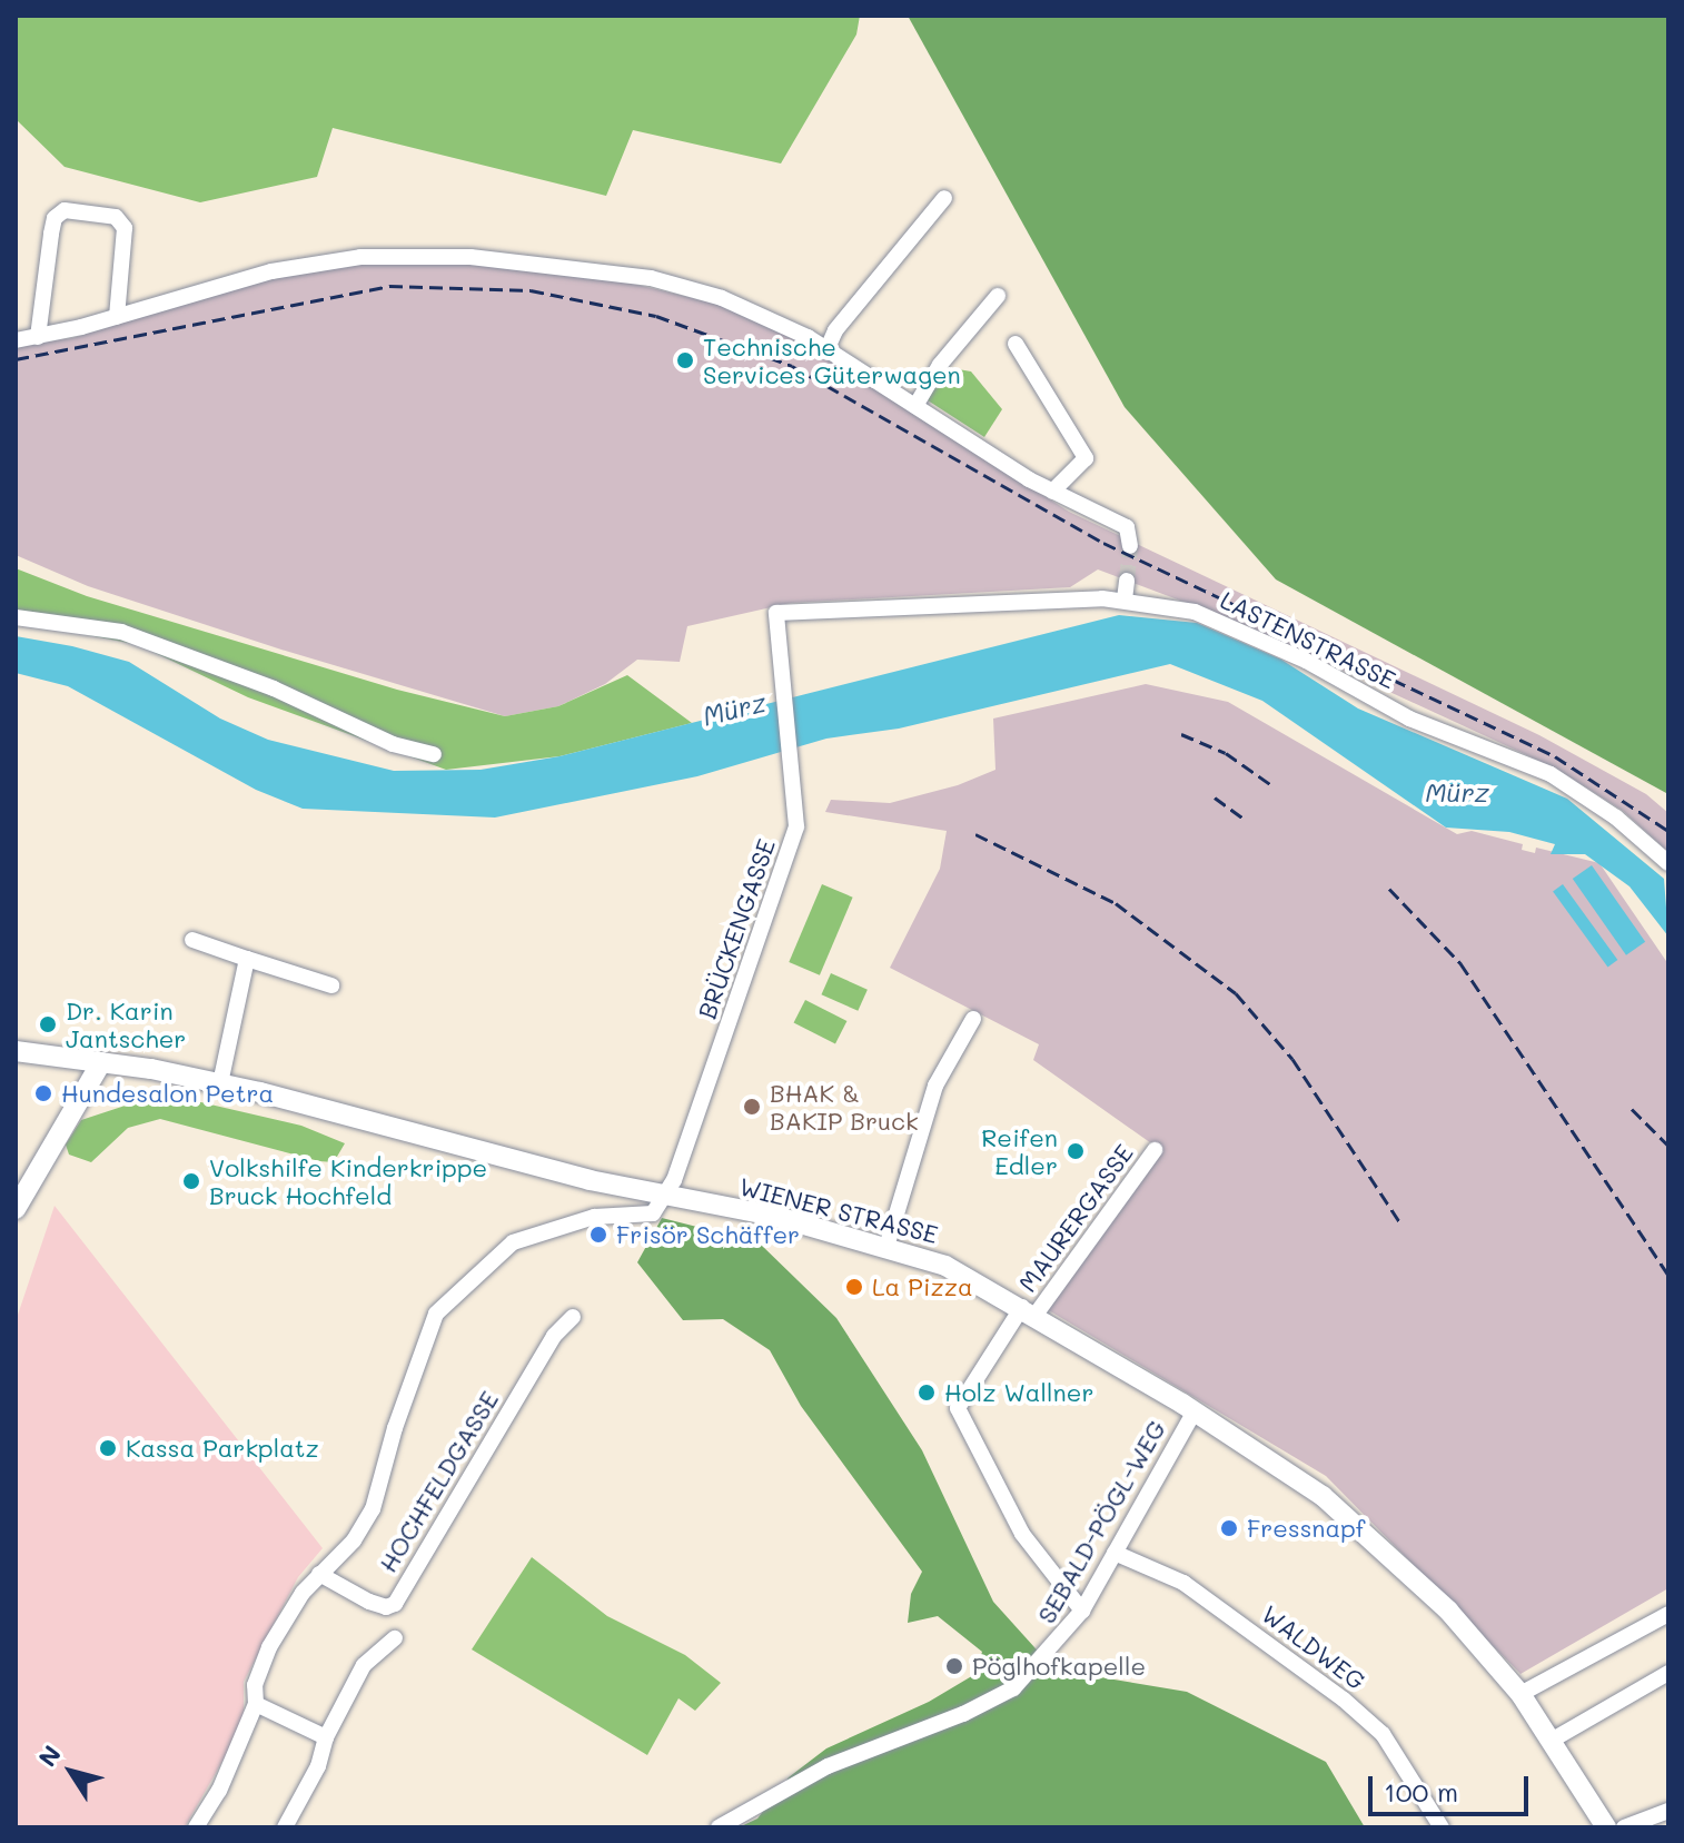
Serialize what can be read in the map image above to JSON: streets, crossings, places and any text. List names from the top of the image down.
{
  "streets": {
    "main road": ["WIENER STRASSE"],
    "street": [
      "LASTENSTRASSE",
      "BRÜCKENGASSE",
      "MAURERGASSE",
      "HOCHFELDGASSE",
      "SEBALD-PÖGL-WEG",
      "WALDWEG"
    ]
  },
  "crossings": [
    ["LASTENSTRASSE", "BRÜCKENGASSE"],
    ["BRÜCKENGASSE", "WIENER STRASSE"],
    ["BRÜCKENGASSE", "HOCHFELDGASSE"],
    ["WIENER STRASSE", "MAURERGASSE"],
    ["WIENER STRASSE", "HOCHFELDGASSE"],
    ["WIENER STRASSE", "SEBALD-PÖGL-WEG"],
    ["MAURERGASSE", "SEBALD-PÖGL-WEG"],
    ["SEBALD-PÖGL-WEG", "WALDWEG"]
  ],
  "water": ["Mürz"],
  "places": [
    "Technische Services Güterwagen",
    "Dr. Karin Jantscher",
    "Hundesalon Petra",
    "BHAK & BAKIP Bruck",
    "Reifen Edler",
    "Volkshilfe Kinderkrippe Bruck Hochfeld",
    "Frisör Schäffer",
    "La Pizza",
    "Holz Wallner",
    "Kassa Parkplatz",
    "Fressnapf",
    "Pöglhofkapelle"
  ],
  "scale_bar": "100 m",
  "north": "top left"
}
